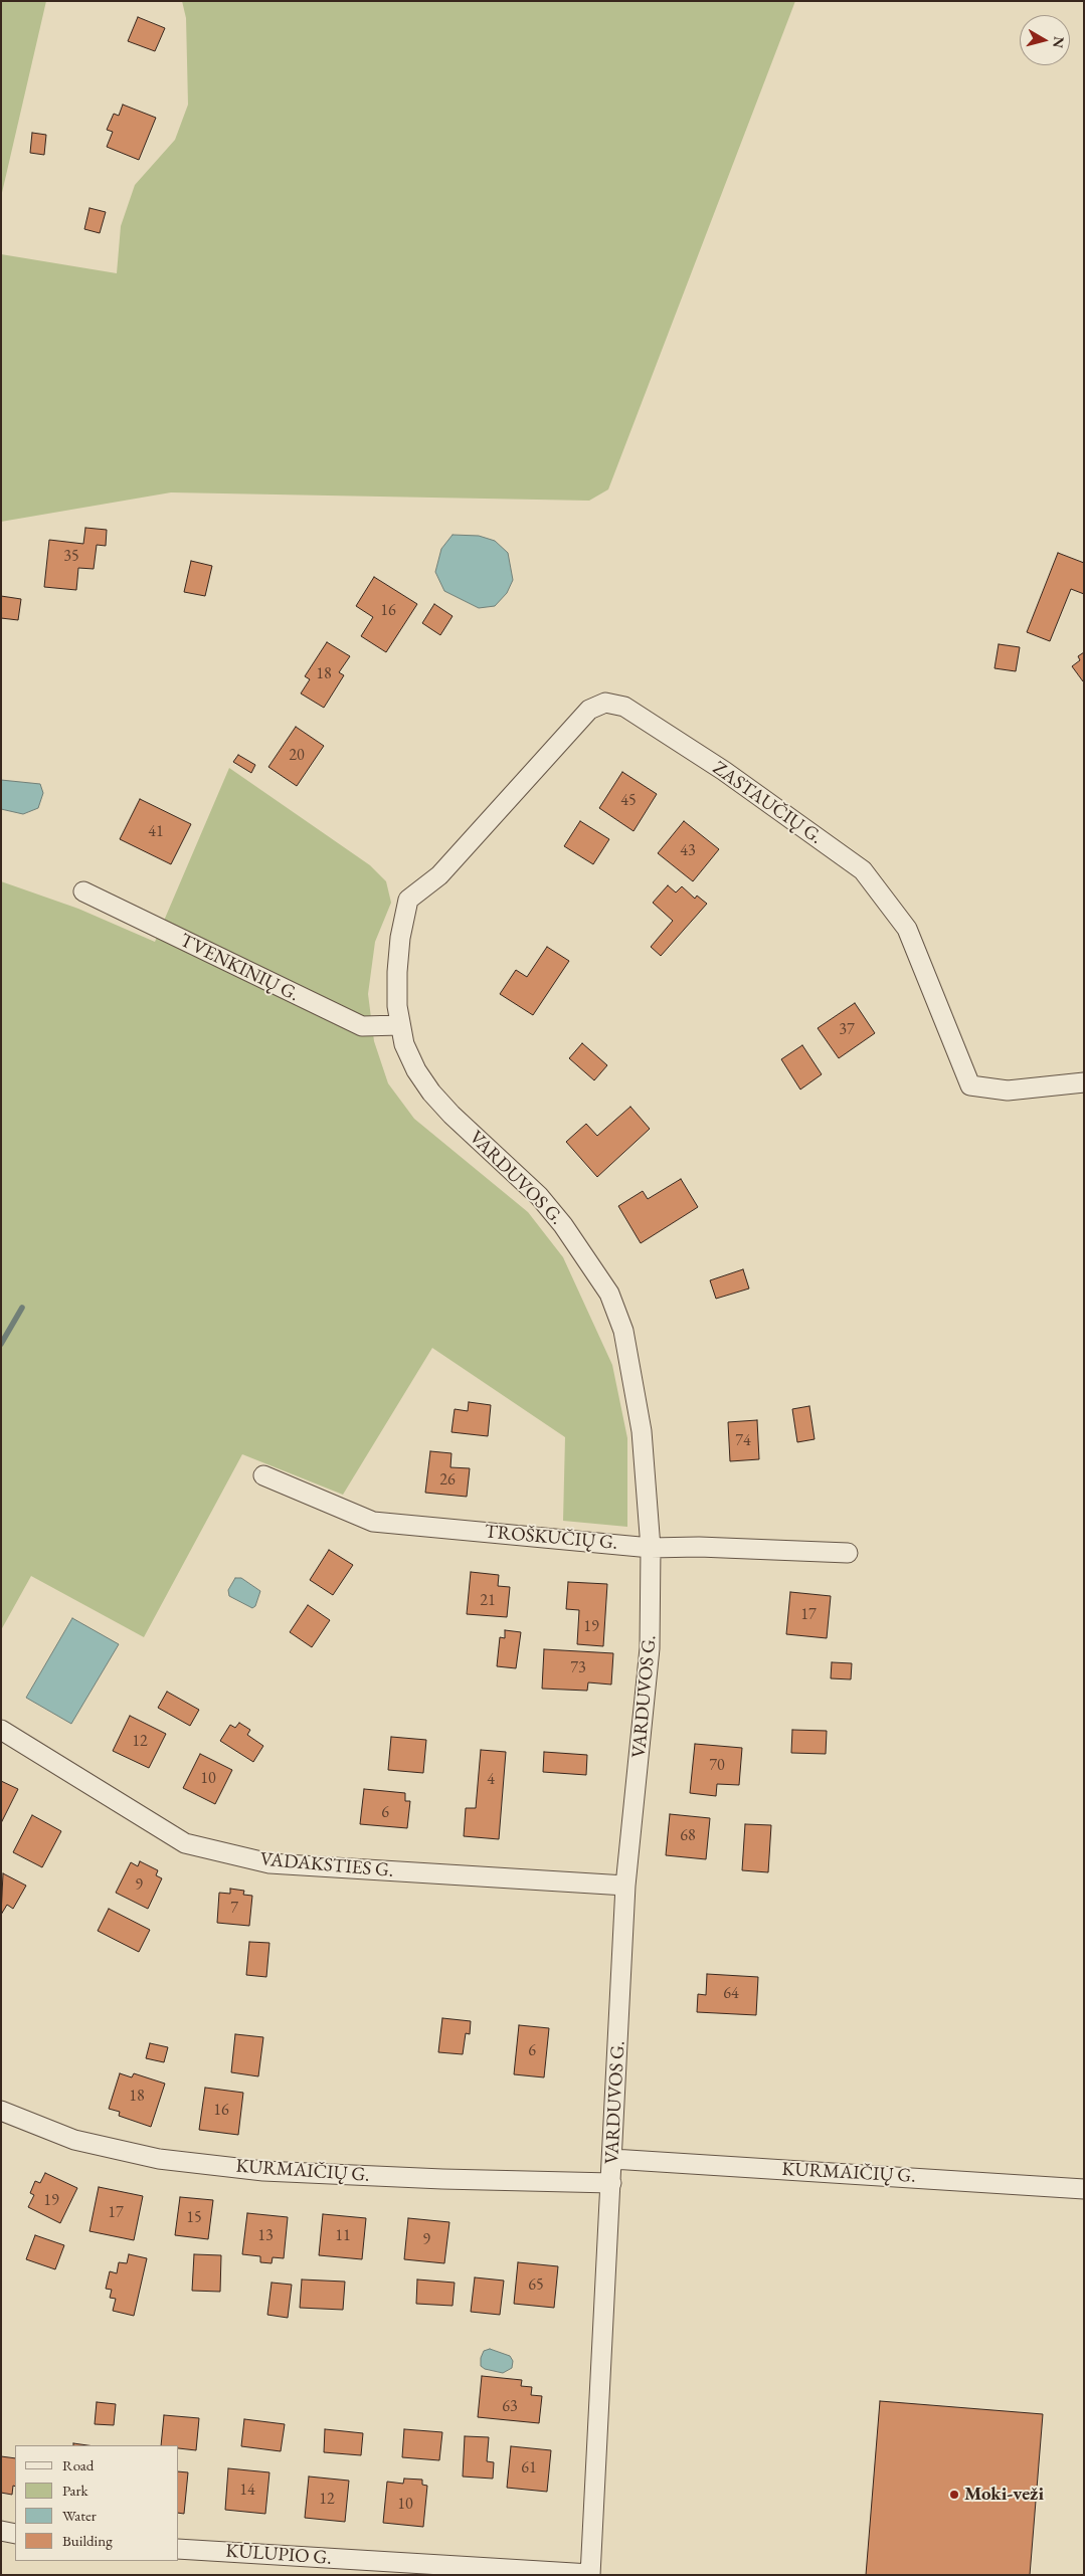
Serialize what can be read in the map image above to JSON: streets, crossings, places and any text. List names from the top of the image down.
{
  "streets": {
    "street": [
      "ZASTAUČIŲ G.",
      "TVENKINIŲ G.",
      "VARDUVOS G.",
      "TROŠKUČIŲ G.",
      "VADAKSTIES G.",
      "KURMAIČIŲ G.",
      "KŪLUPIO G."
    ]
  },
  "crossings": [
    ["ZASTAUČIŲ G.", "VARDUVOS G."],
    ["TVENKINIŲ G.", "VARDUVOS G."],
    ["VARDUVOS G.", "TROŠKUČIŲ G."],
    ["VARDUVOS G.", "VADAKSTIES G."],
    ["VARDUVOS G.", "KURMAIČIŲ G."],
    ["VARDUVOS G.", "KŪLUPIO G."]
  ],
  "places": ["Moki-veži"],
  "house_numbers": [
    "35",
    "16",
    "18",
    "20",
    "45",
    "41",
    "43",
    "37",
    "74",
    "26",
    "21",
    "17",
    "19",
    "73",
    "12",
    "70",
    "10",
    "4",
    "6",
    "68",
    "9",
    "7",
    "64",
    "6",
    "18",
    "16",
    "19",
    "17",
    "15",
    "13",
    "11",
    "9",
    "65",
    "63",
    "61",
    "14",
    "12",
    "10"
  ],
  "legend": [
    "Road",
    "Park",
    "Water",
    "Building"
  ],
  "north": "right"
}
